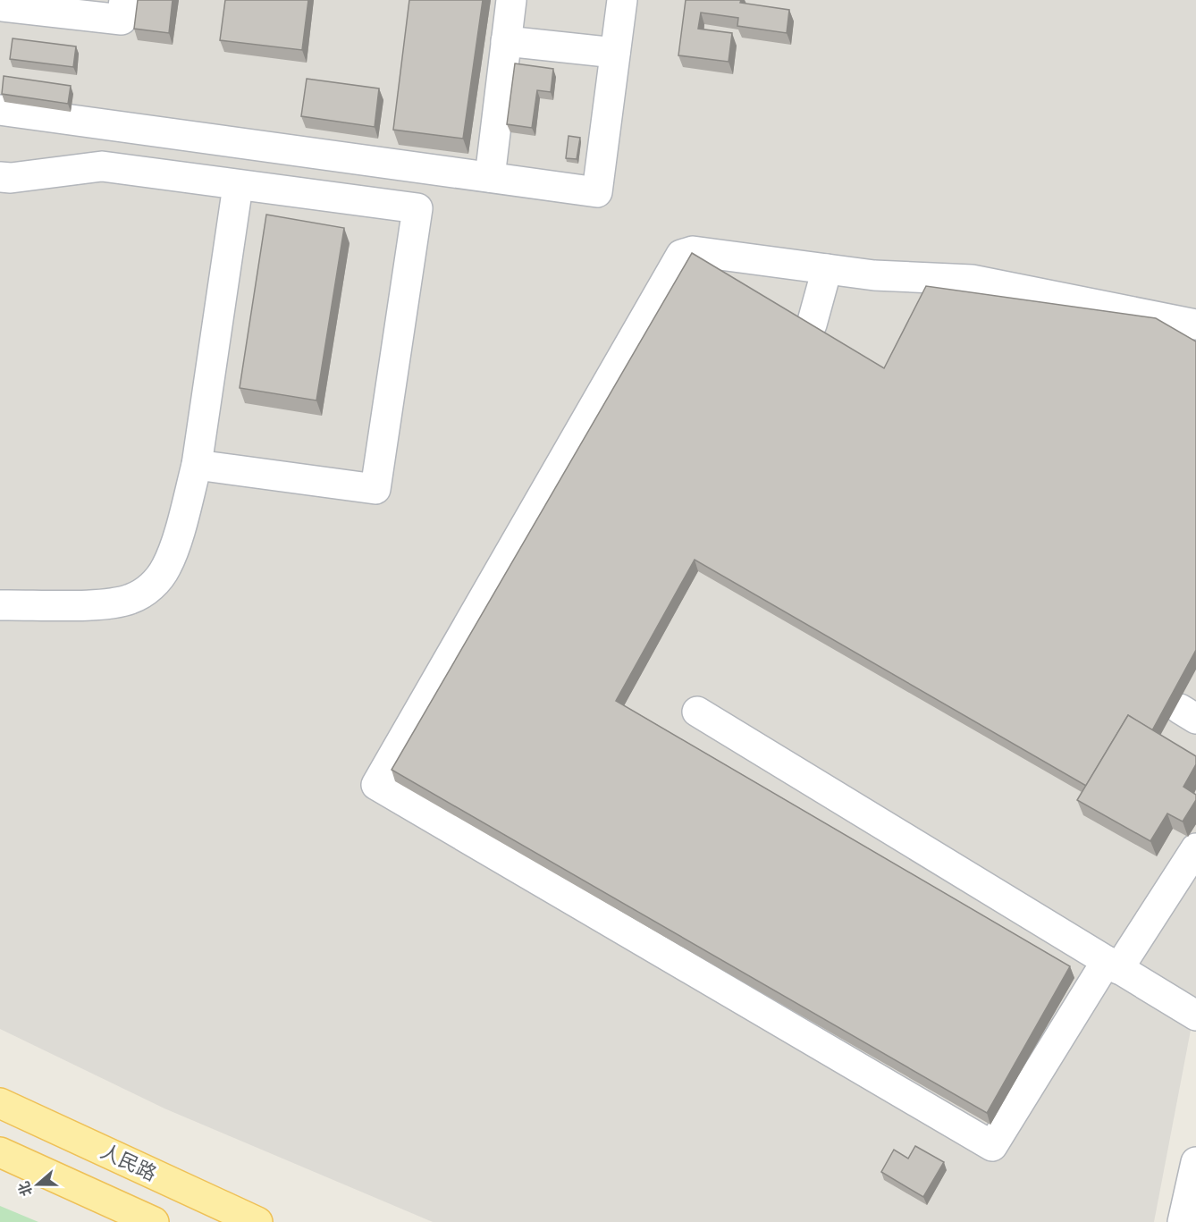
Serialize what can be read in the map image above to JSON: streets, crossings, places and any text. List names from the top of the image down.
{
  "streets": {
    "main road": ["人民路"]
  },
  "north": "left"
}
